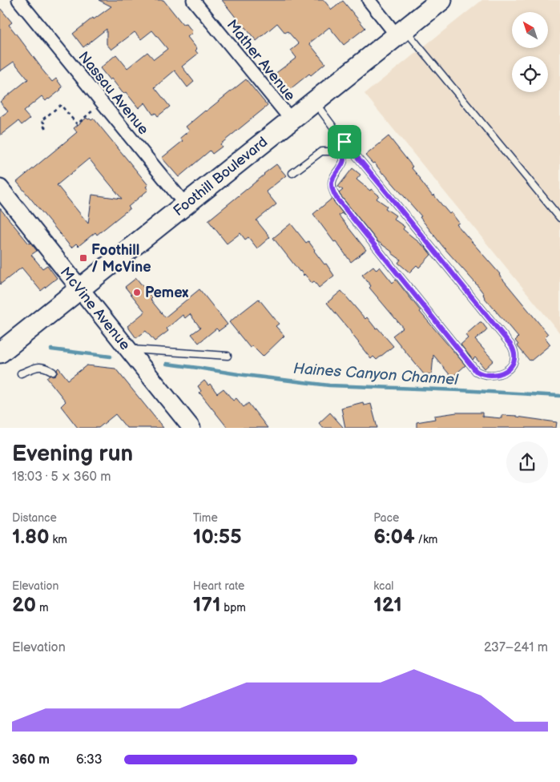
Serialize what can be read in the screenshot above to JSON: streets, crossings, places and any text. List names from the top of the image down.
{
  "streets": {
    "main road": ["Foothill Boulevard"],
    "street": ["Mather Avenue", "Nassau Avenue", "McVine Avenue"]
  },
  "crossings": [
    ["Mather Avenue", "Foothill Boulevard"],
    ["Nassau Avenue", "Foothill Boulevard"],
    ["Foothill Boulevard", "McVine Avenue"]
  ],
  "water": ["Haines Canyon Channel"],
  "places": {
    "transit": ["Foothill / McVine"],
    "other": ["Pemex"]
  },
  "north": "top left",
  "page": {
    "heading": ["Evening run", "18:03 · 5 × 360 m"],
    "stats": [
      ["Distance", "1.80 km"],
      ["Time", "10:55"],
      ["Pace", "6:04 /km"],
      ["Elevation", "20 m"],
      ["Heart rate", "171 bpm"],
      ["kcal", "121"]
    ],
    "chart": ["Elevation", "237–241 m"],
    "list": [
      {
        "name": "360 m",
        "note": "6:33"
      }
    ]
  }
}
